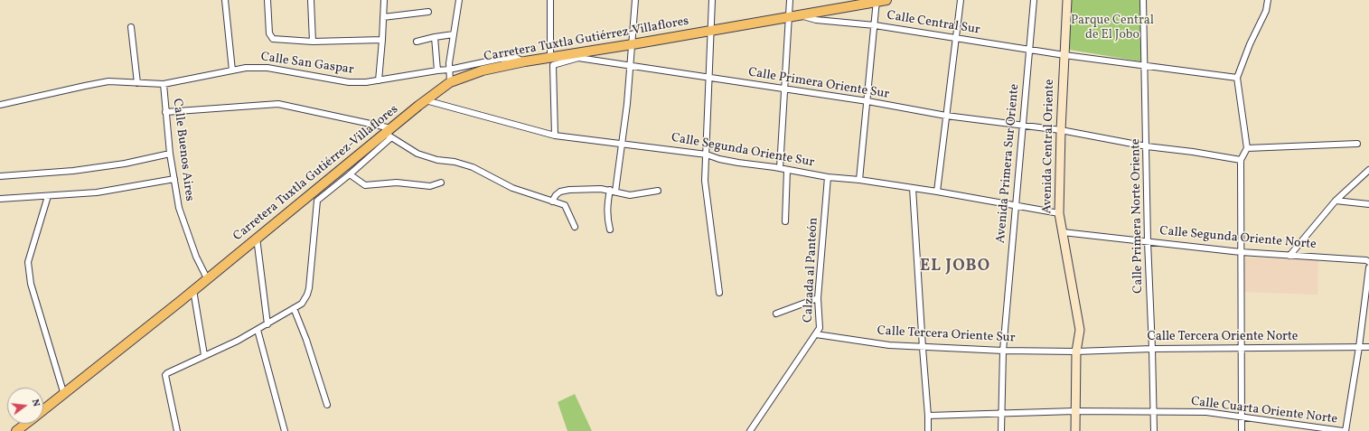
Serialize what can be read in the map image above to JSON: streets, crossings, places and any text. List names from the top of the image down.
{
  "streets": {
    "main road": ["Carretera Tuxtla Gutiérrez-Villaflores"],
    "street": [
      "Calle Central Sur",
      "Calle San Gaspar",
      "Calle Primera Oriente Sur",
      "Avenida Central Oriente",
      "Calle Buenos Aires",
      "Calle Segunda Oriente Sur",
      "Avenida Primera Sur Oriente",
      "Calle Primera Norte Oriente",
      "Calle Segunda Oriente Norte",
      "Calzada al Panteón",
      "Calle Tercera Oriente Sur",
      "Calle Tercera Oriente Norte",
      "Calle Cuarta Oriente Norte"
    ]
  },
  "crossings": [
    ["Calle Central Sur", "Carretera Tuxtla Gutiérrez-Villaflores"],
    ["Calle Central Sur", "Avenida Central Oriente"],
    ["Calle Central Sur", "Avenida Primera Sur Oriente"],
    ["Calle Central Sur", "Calle Primera Norte Oriente"],
    ["Carretera Tuxtla Gutiérrez-Villaflores", "Calle San Gaspar"],
    ["Carretera Tuxtla Gutiérrez-Villaflores", "Calle Primera Oriente Sur"],
    ["Carretera Tuxtla Gutiérrez-Villaflores", "Calle Buenos Aires"],
    ["Carretera Tuxtla Gutiérrez-Villaflores", "Calle Segunda Oriente Sur"],
    ["Calle San Gaspar", "Calle Buenos Aires"],
    ["Calle Primera Oriente Sur", "Avenida Central Oriente"],
    ["Calle Primera Oriente Sur", "Avenida Primera Sur Oriente"],
    ["Calle Primera Oriente Sur", "Calle Primera Norte Oriente"],
    ["Avenida Central Oriente", "Calle Segunda Oriente Sur"],
    ["Avenida Central Oriente", "Calle Segunda Oriente Norte"],
    ["Avenida Central Oriente", "Calle Tercera Oriente Sur"],
    ["Avenida Central Oriente", "Calle Tercera Oriente Norte"],
    ["Avenida Central Oriente", "Calle Cuarta Oriente Norte"],
    ["Calle Segunda Oriente Sur", "Avenida Primera Sur Oriente"],
    ["Calle Segunda Oriente Sur", "Calzada al Panteón"],
    ["Avenida Primera Sur Oriente", "Calle Tercera Oriente Sur"],
    ["Avenida Primera Sur Oriente", "Calle Cuarta Oriente Norte"],
    ["Calle Primera Norte Oriente", "Calle Segunda Oriente Norte"],
    ["Calle Primera Norte Oriente", "Calle Tercera Oriente Norte"],
    ["Calle Primera Norte Oriente", "Calle Cuarta Oriente Norte"],
    ["Calzada al Panteón", "Calle Tercera Oriente Sur"],
    ["Calle Tercera Oriente Sur", "Calle Tercera Oriente Norte"]
  ],
  "districts": ["EL JOBO"],
  "parks": ["Parque Central de El Jobo"],
  "north": "right"
}
